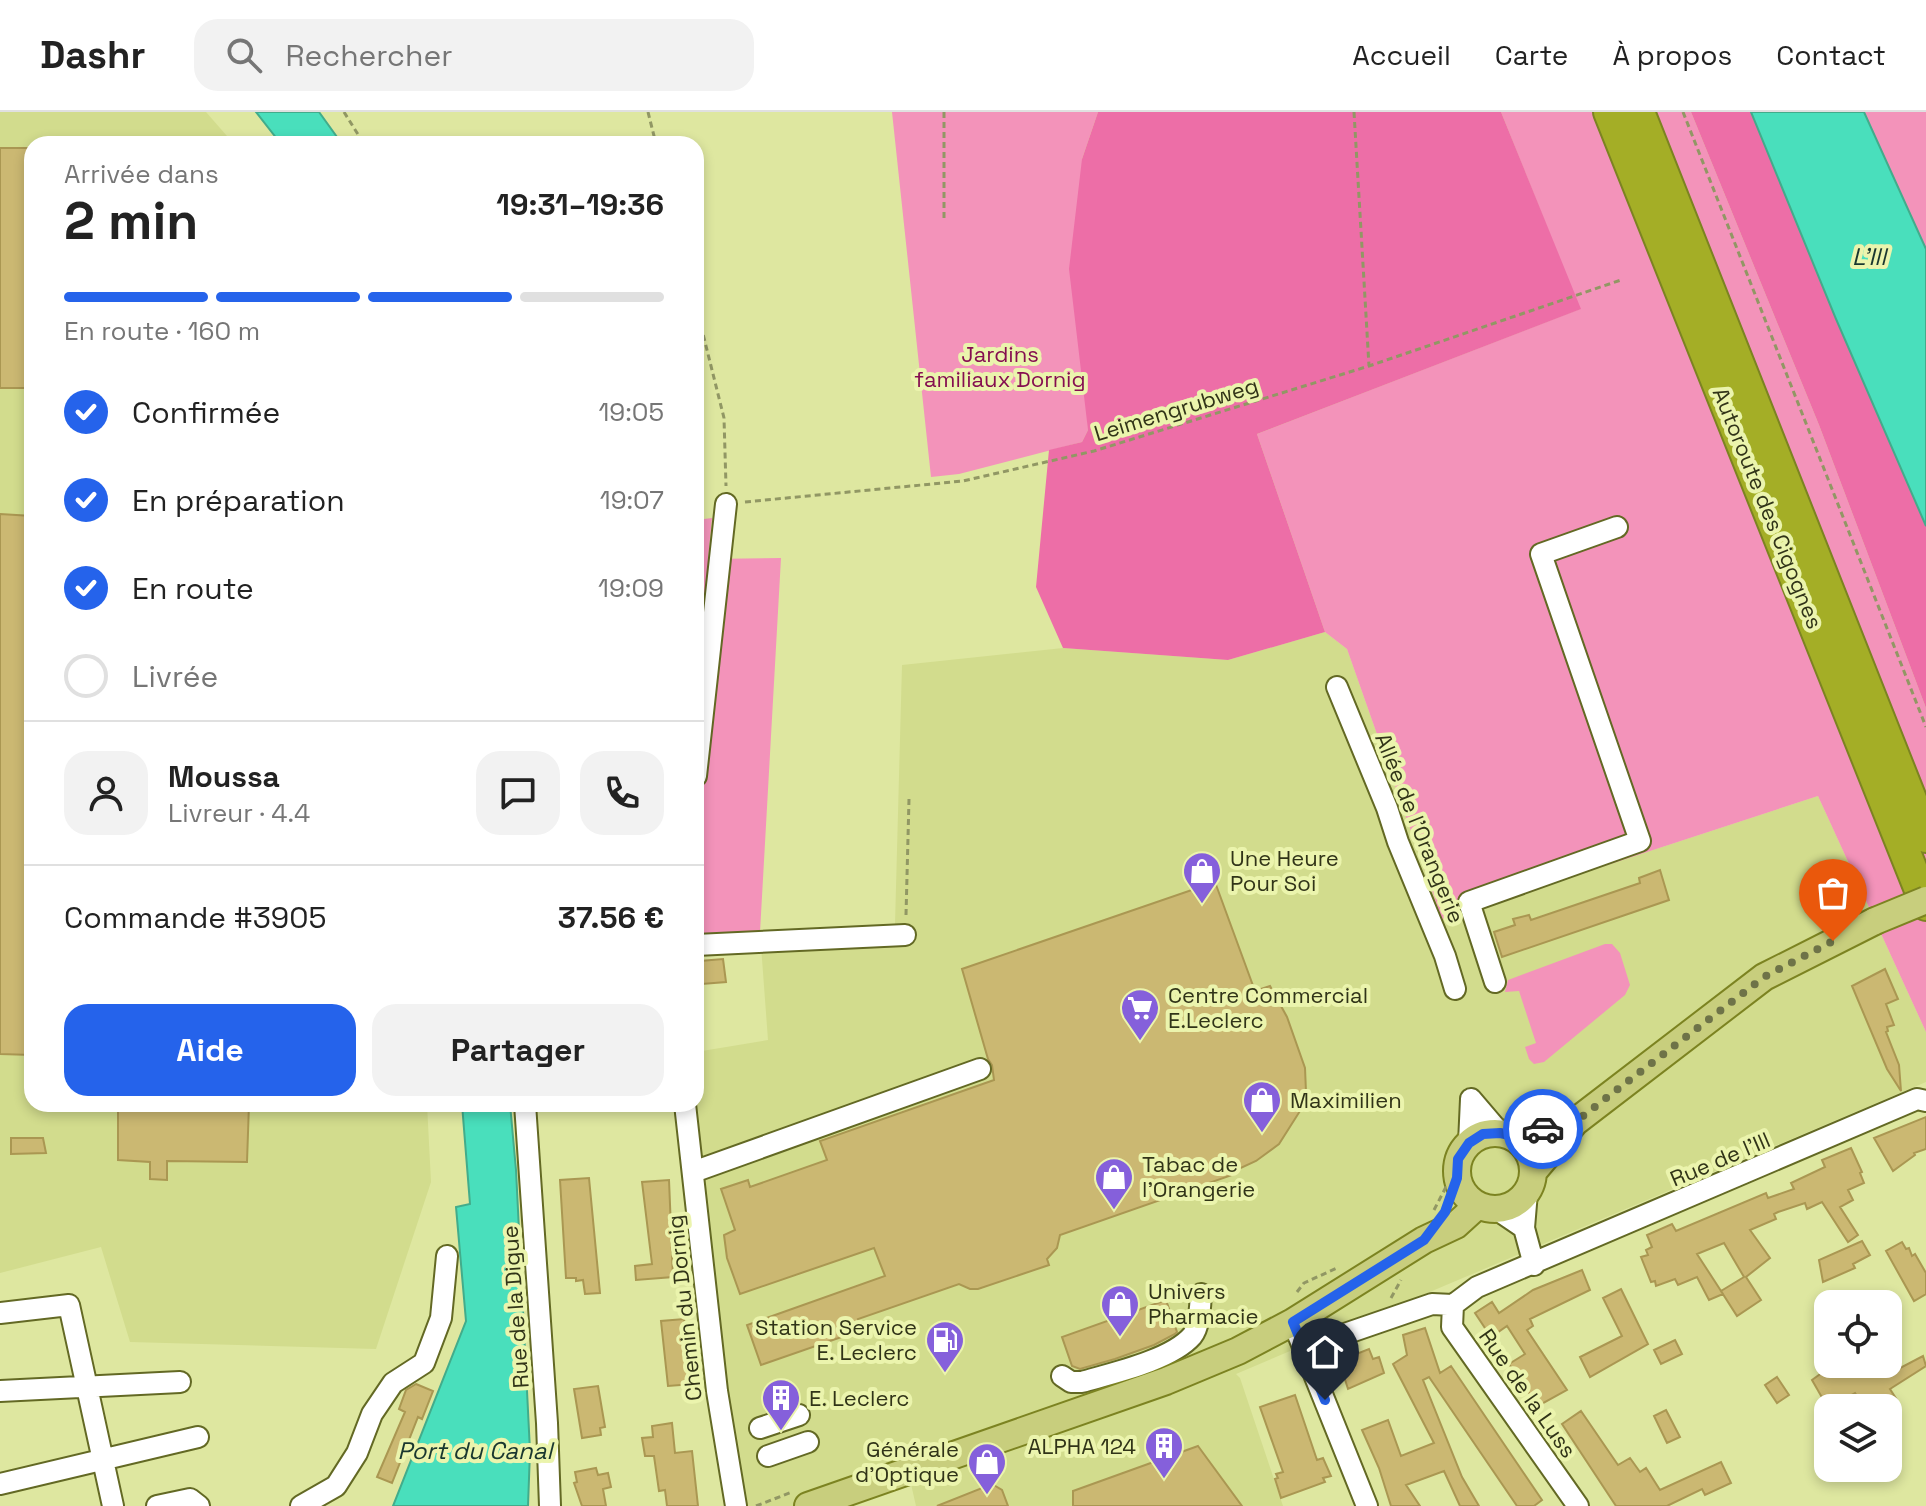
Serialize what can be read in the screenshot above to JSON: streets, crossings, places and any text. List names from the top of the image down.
{
  "streets": {
    "highway": ["Autoroute des Cigognes"],
    "street": [
      "Allée de l'Orangerie",
      "Rue de l'Ill",
      "Rue de la Digue",
      "Chemin du Dornig",
      "Rue de la Luss"
    ],
    "path": ["Leimengrubweg"]
  },
  "crossings": [
    ["Rue de l'Ill", "Rue de la Luss"]
  ],
  "water": ["L'Ill", "Port du Canal"],
  "parks": ["Jardins familiaux Dornig"],
  "places": {
    "shop": [
      "Une Heure Pour Soi",
      "Maximilien",
      "Tabac de l'Orangerie",
      "Univers Pharmacie",
      "Générale d'Optique"
    ],
    "supermarket": ["Centre Commercial E.Leclerc"],
    "fuel station": ["Station Service E. Leclerc"],
    "building": ["E. Leclerc", "ALPHA 124"]
  },
  "page": {
    "header": "Dashr",
    "search": "Rechercher",
    "nav": [
      "Accueil",
      "Carte",
      "À propos",
      "Contact"
    ],
    "heading": ["2 min", "Arrivée dans", "19:31–19:36"],
    "panel": [
      "Moussa",
      "Livreur · 4.4",
      "Commande #3905",
      "37.56 €"
    ],
    "bar": "En route · 160 m",
    "list": [
      ["Confirmée", "19:05"],
      ["En préparation", "19:07"],
      ["En route", "19:09"],
      "Livrée"
    ],
    "buttons": ["Aide", "Partager"]
  }
}
